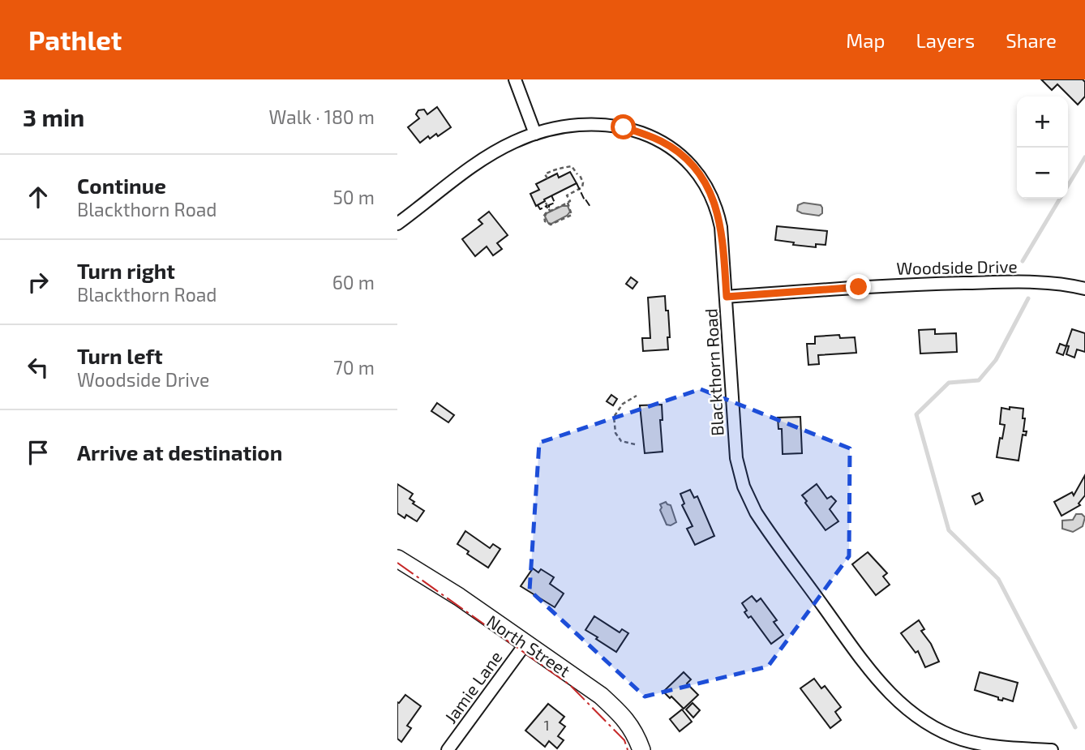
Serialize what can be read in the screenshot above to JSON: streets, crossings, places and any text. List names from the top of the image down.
{
  "streets": {
    "street": [
      "Woodside Drive",
      "Blackthorn Road",
      "North Street",
      "Jamie Lane"
    ]
  },
  "crossings": [
    ["Woodside Drive", "Blackthorn Road"],
    ["North Street", "Jamie Lane"]
  ],
  "house_numbers": ["1"],
  "page": {
    "header": "Pathlet",
    "nav": ["Map", "Layers", "Share"],
    "heading": ["3 min", "Walk · 180 m"],
    "map_buttons": ["+", "−"],
    "list": [
      ["Continue", "Blackthorn Road", "50 m"],
      ["Turn right", "Blackthorn Road", "60 m"],
      ["Turn left", "Woodside Drive", "70 m"],
      "Arrive at destination"
    ]
  }
}
